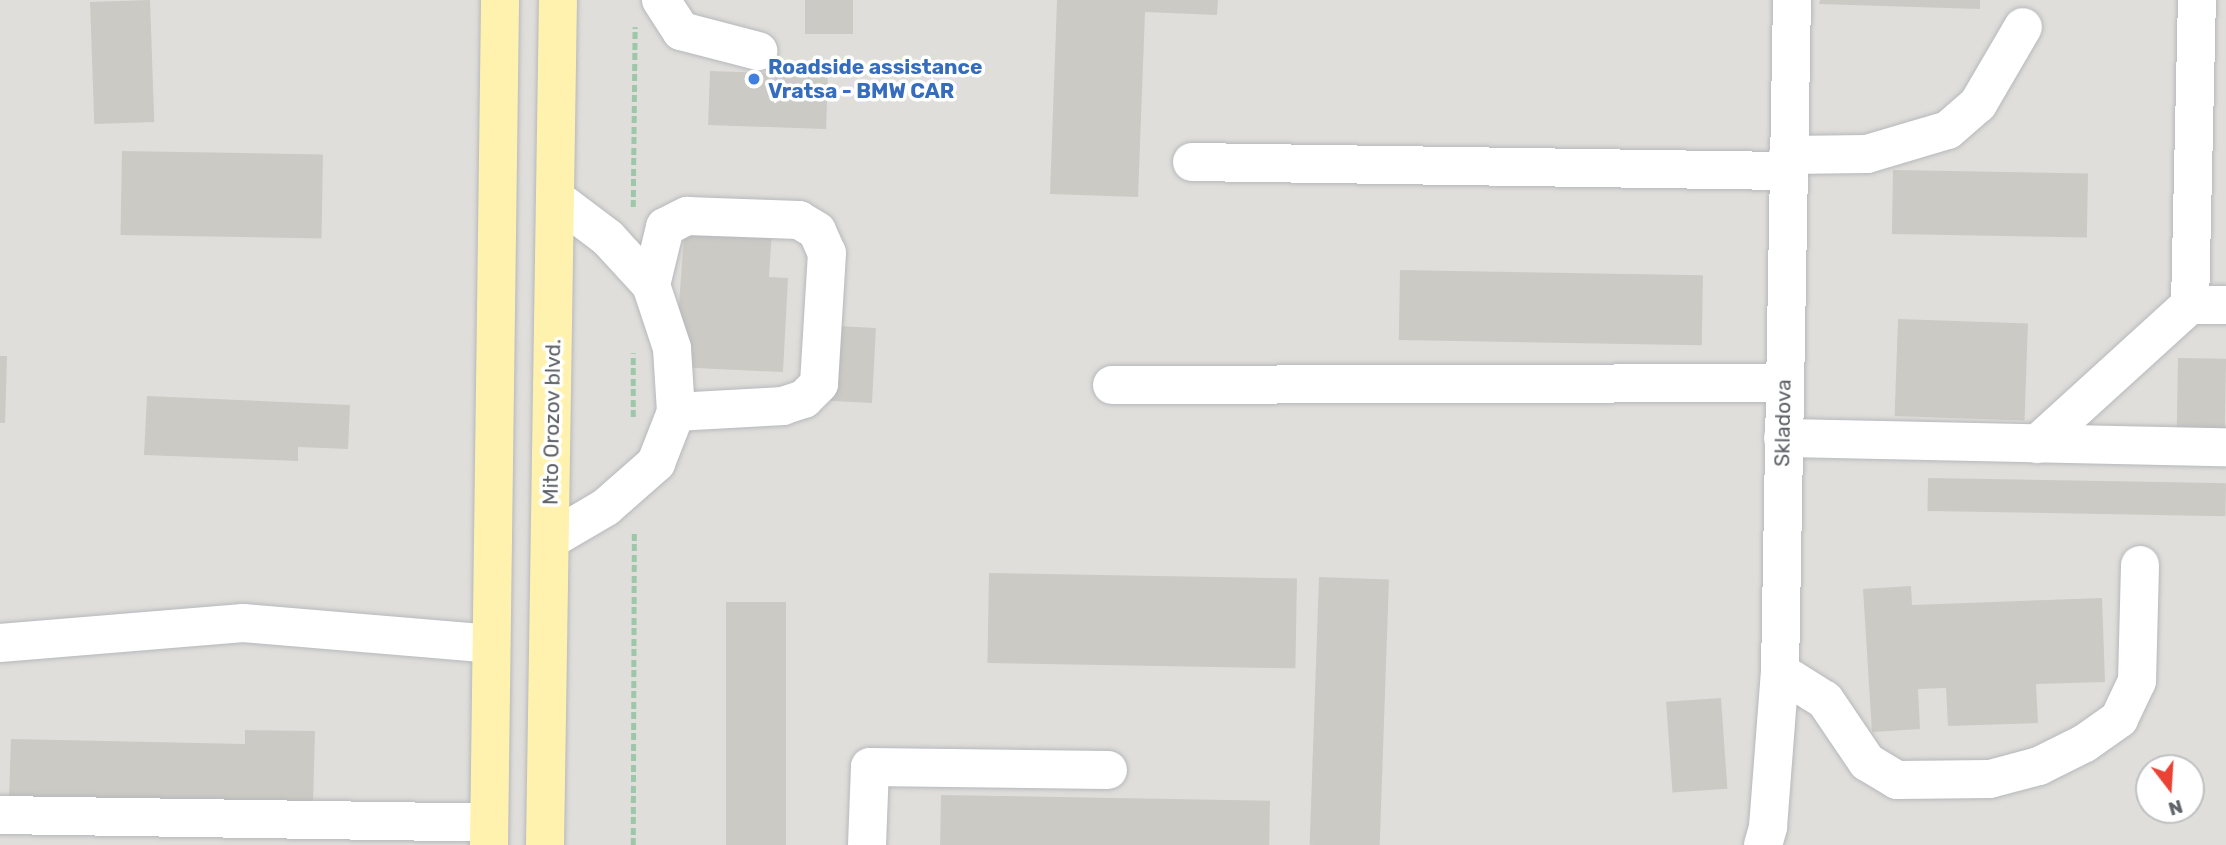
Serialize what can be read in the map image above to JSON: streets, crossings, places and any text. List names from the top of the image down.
{
  "streets": {
    "main road": ["Mito Orozov blvd."],
    "street": ["Skladova"]
  },
  "places": ["Roadside assistance Vratsa - BMW CAR"],
  "north": "bottom"
}
